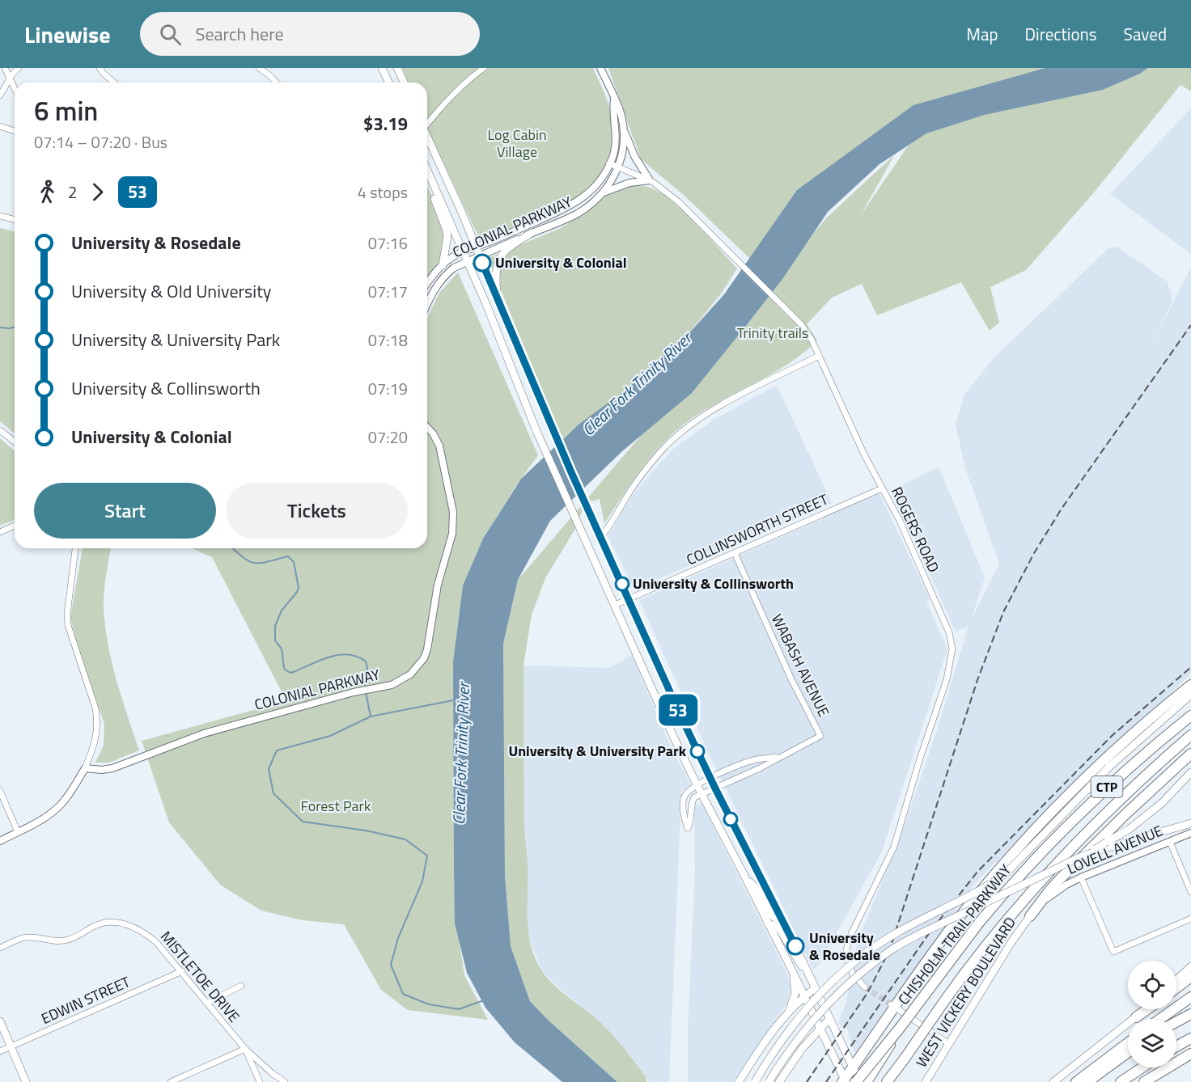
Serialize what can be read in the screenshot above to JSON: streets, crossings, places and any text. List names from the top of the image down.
{
  "streets": {
    "highway": ["CTP", "CHISHOLM TRAIL PARKWAY"],
    "main road": ["WEST VICKERY BOULEVARD"],
    "street": [
      "COLONIAL PARKWAY",
      "COLLINSWORTH STREET",
      "ROGERS ROAD",
      "WABASH AVENUE",
      "LOVELL AVENUE",
      "MISTLETOE DRIVE",
      "EDWIN STREET"
    ]
  },
  "crossings": [
    ["COLONIAL PARKWAY", "ROGERS ROAD"],
    ["COLLINSWORTH STREET", "ROGERS ROAD"],
    ["COLLINSWORTH STREET", "WABASH AVENUE"],
    ["LOVELL AVENUE", "WEST VICKERY BOULEVARD"],
    ["MISTLETOE DRIVE", "EDWIN STREET"]
  ],
  "water": ["Clear Fork Trinity River"],
  "parks": ["Log Cabin Village", "Trinity trails", "Forest Park"],
  "places": [
    "University & Colonial",
    "University & Collinsworth",
    "University & University Park",
    "University & Rosedale"
  ],
  "lines": ["bus line 53"],
  "page": {
    "header": "Linewise",
    "search": "Search here",
    "nav": ["Map", "Directions", "Saved"],
    "on_map": "53",
    "heading": ["6 min", "07:14 – 07:20 · Bus", "$3.19"],
    "legs": ["2", "53", "4 stops"],
    "list": [
      {
        "name": "University & Rosedale",
        "value": "07:16"
      },
      {
        "name": "University & Old University",
        "value": "07:17"
      },
      {
        "name": "University & University Park",
        "value": "07:18"
      },
      {
        "name": "University & Collinsworth",
        "value": "07:19"
      },
      {
        "name": "University & Colonial",
        "value": "07:20"
      }
    ],
    "buttons": ["Start", "Tickets"]
  }
}
